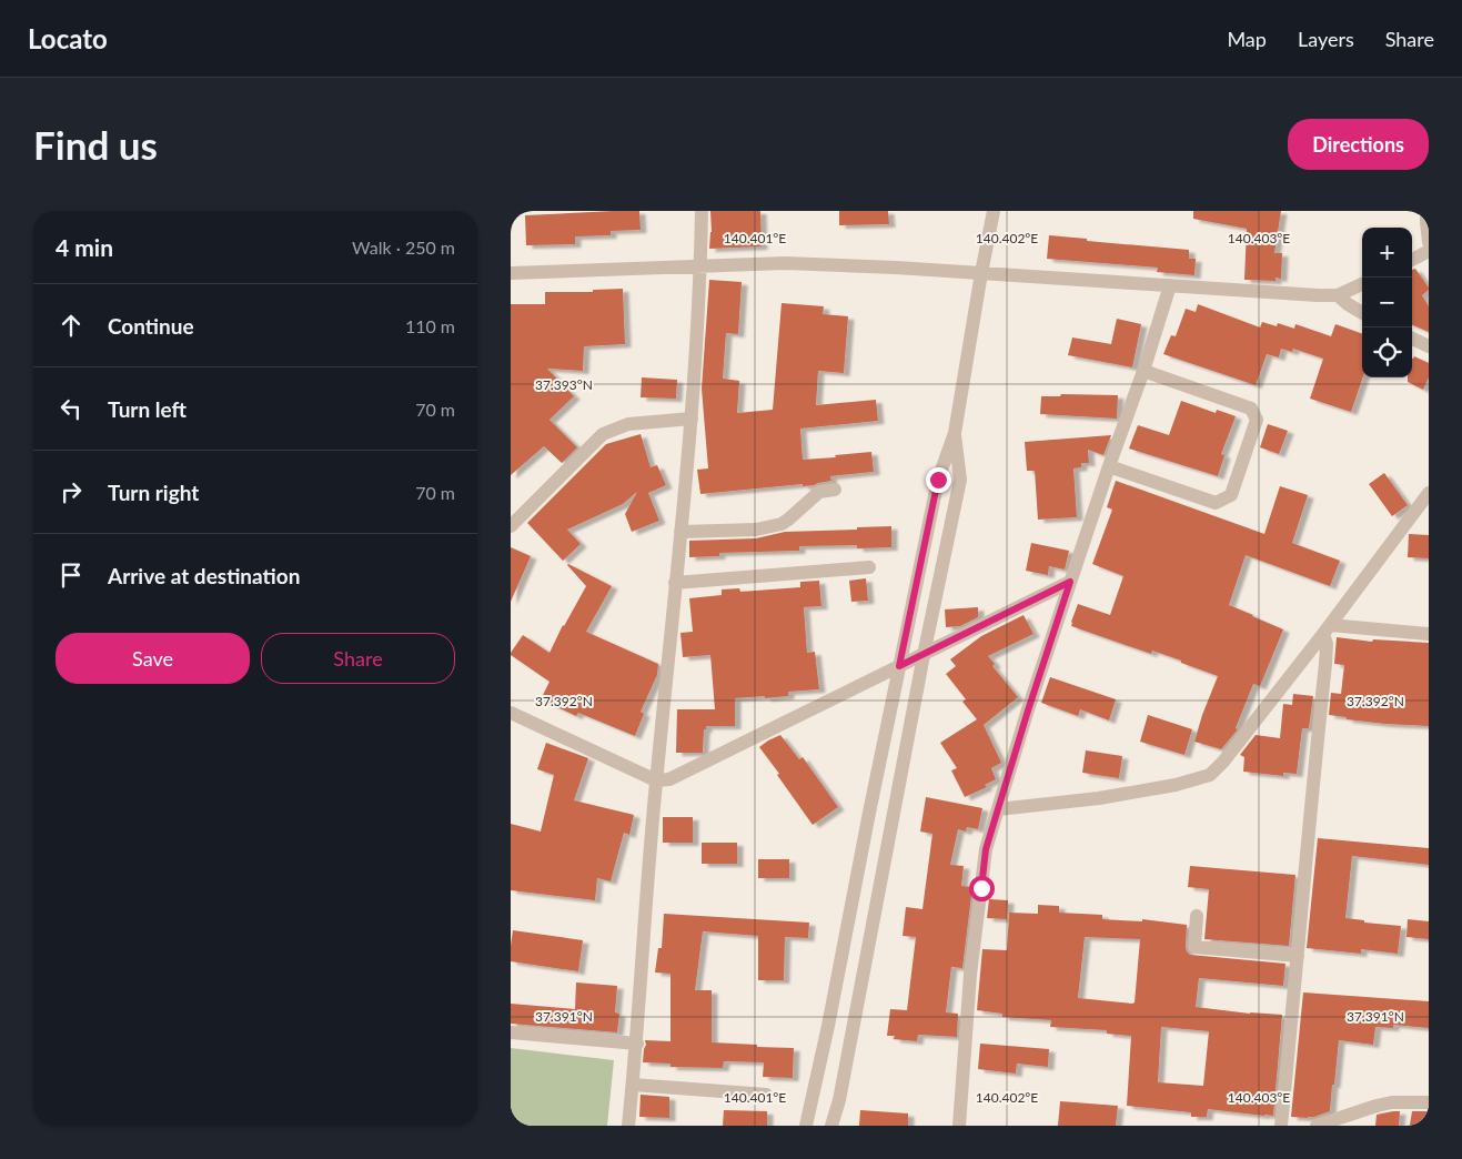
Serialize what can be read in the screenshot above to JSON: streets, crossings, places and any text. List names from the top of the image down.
{
  "page": {
    "header": "Locato",
    "nav": ["Map", "Layers", "Share"],
    "buttons": [
      "Directions",
      ["Save", "Share"]
    ],
    "title": "Find us",
    "heading": ["4 min", "Walk · 250 m"],
    "map_buttons": ["+", "−"],
    "list": [
      ["Continue", "110 m"],
      ["Turn left", "70 m"],
      ["Turn right", "70 m"],
      "Arrive at destination"
    ]
  },
  "coordinates": [
    "140.401°E",
    "140.402°E",
    "140.403°E",
    "37.393°N",
    "37.392°N",
    "37.391°N"
  ]
}
